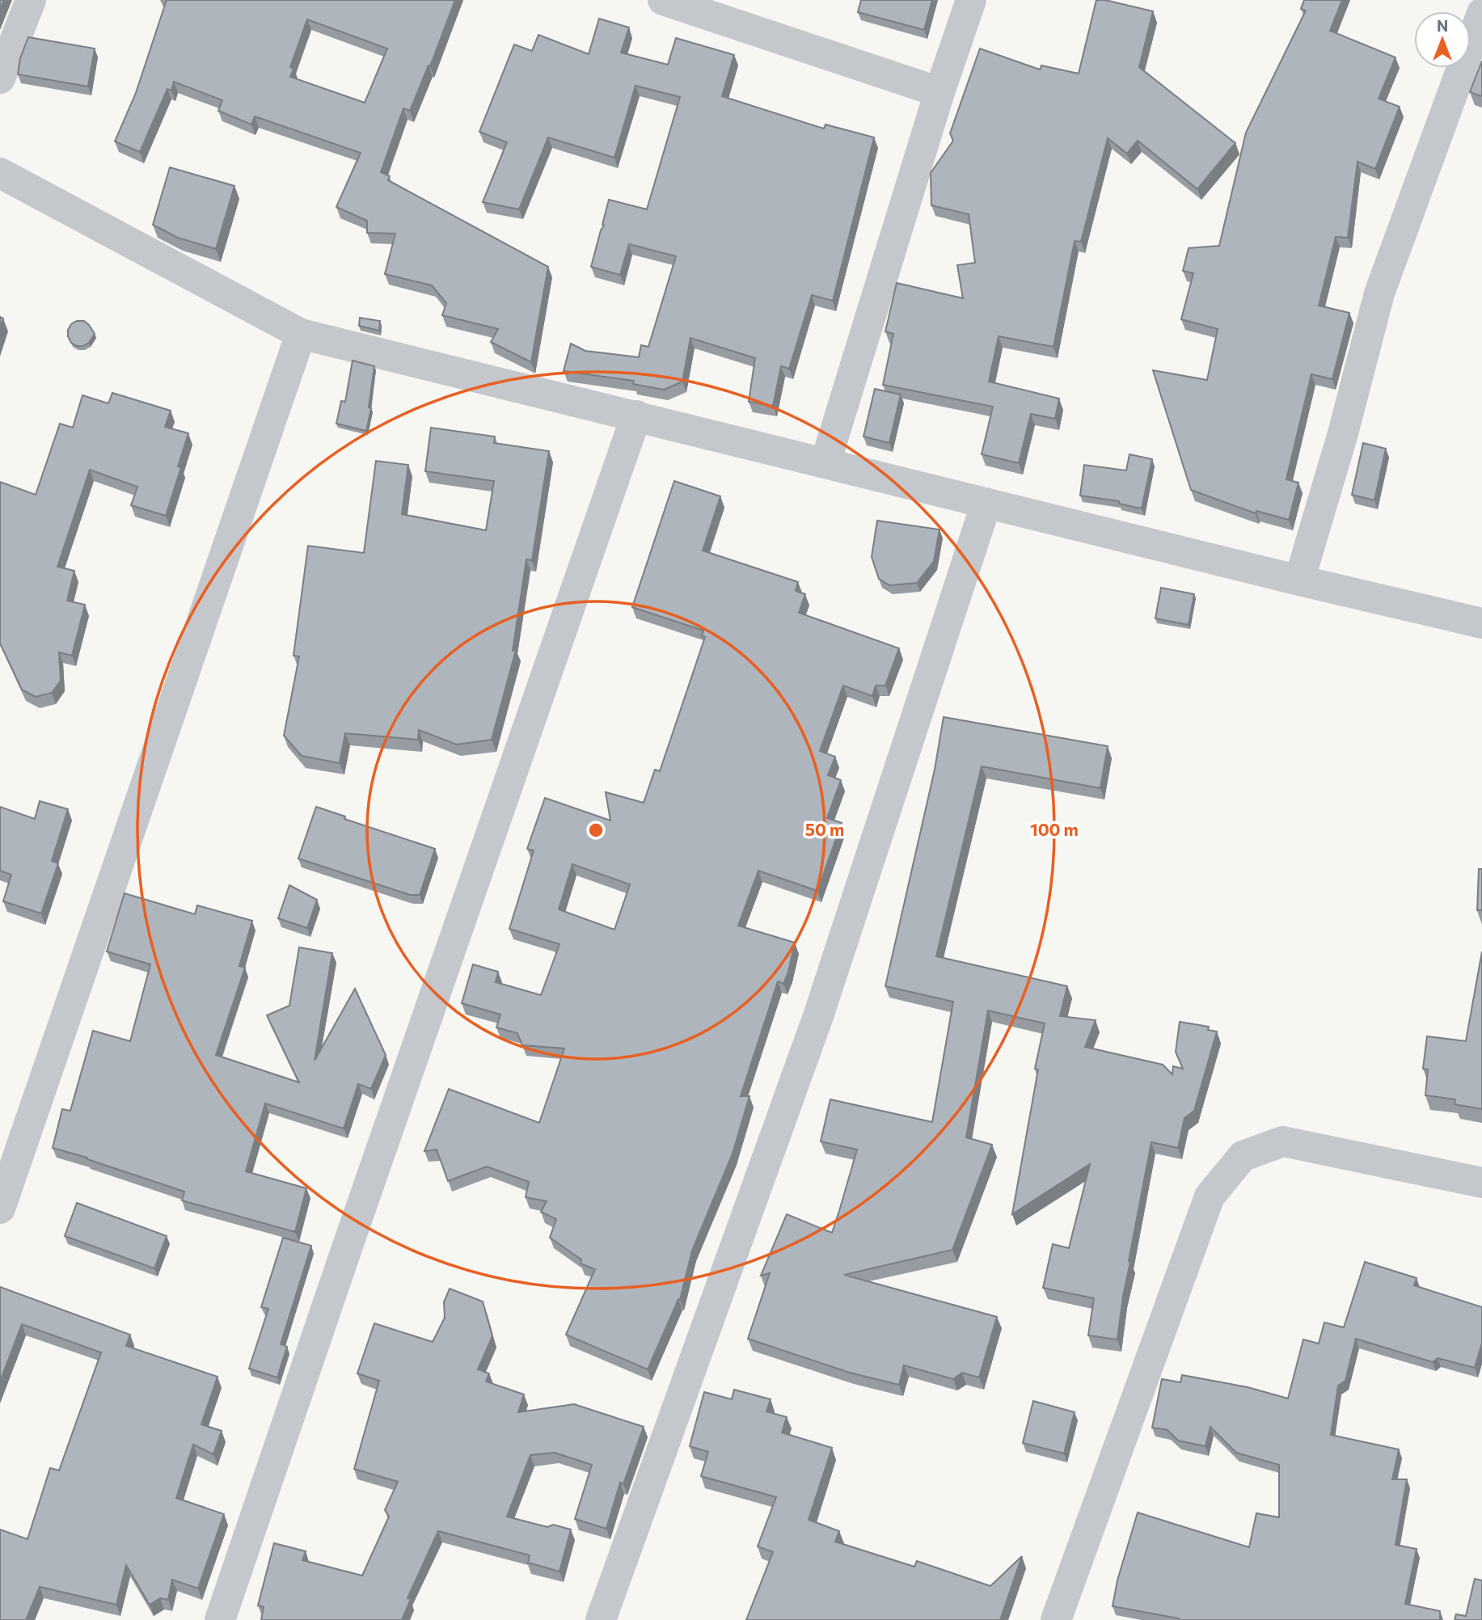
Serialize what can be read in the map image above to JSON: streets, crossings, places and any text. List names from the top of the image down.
{
  "north": "top",
  "rings": ["50 m", "100 m"]
}
